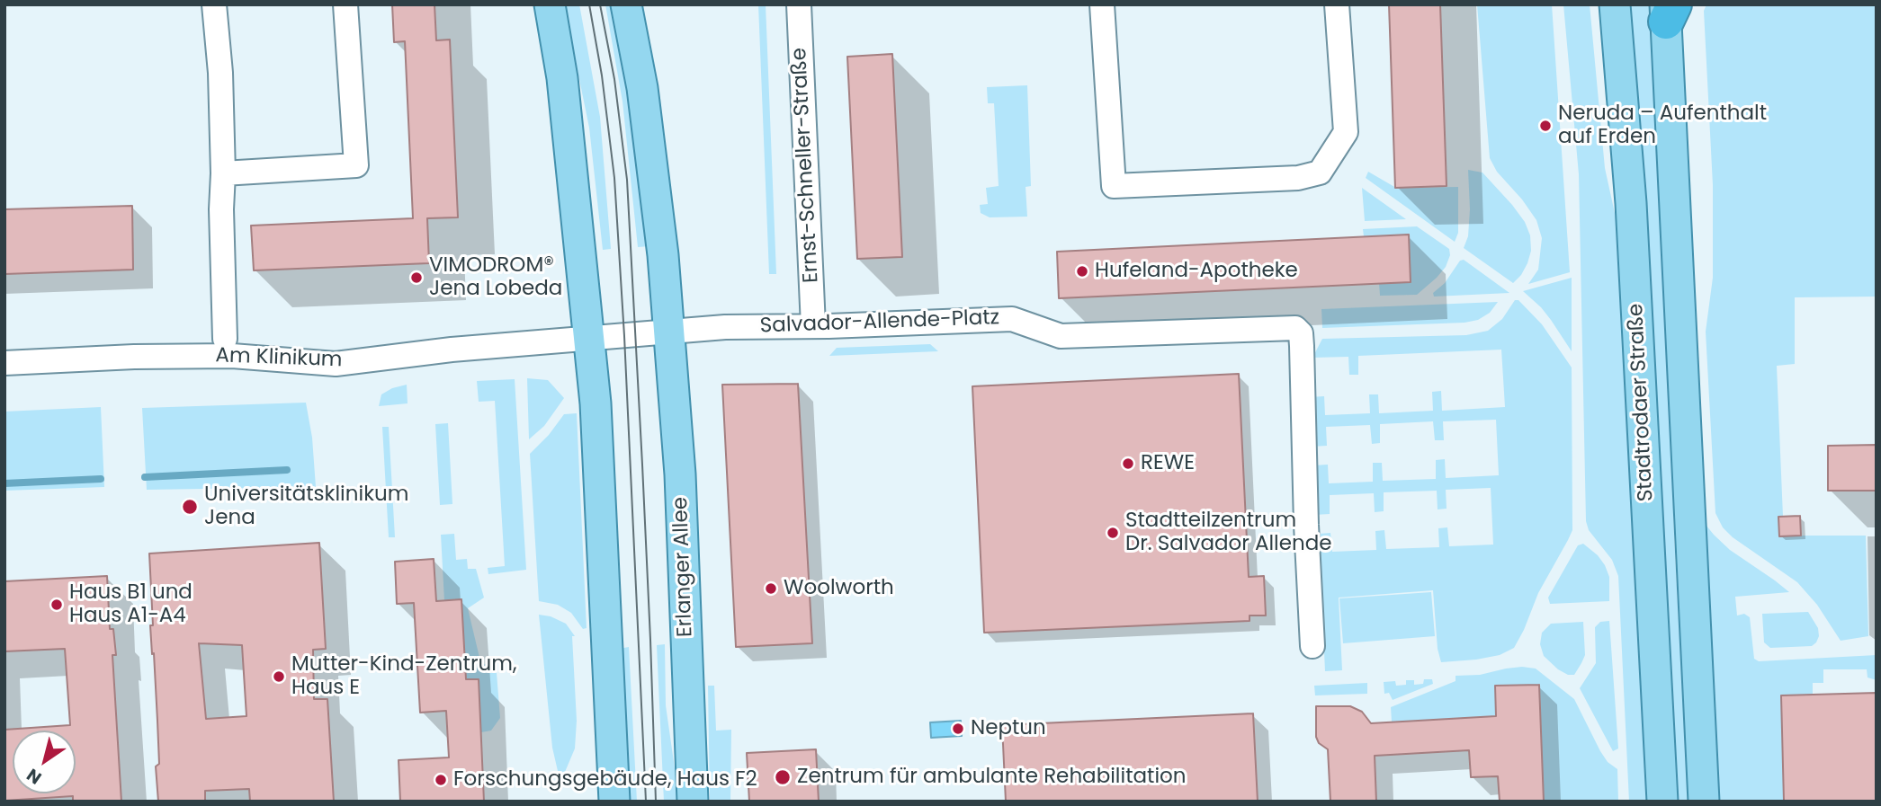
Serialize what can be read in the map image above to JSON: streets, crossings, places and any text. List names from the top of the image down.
{
  "streets": {
    "main road": ["Stadtrodaer Straße", "Erlanger Allee"],
    "street": ["Ernst-Schneller-Straße", "Salvador-Allende-Platz", "Am Klinikum"]
  },
  "crossings": [
    ["Ernst-Schneller-Straße", "Salvador-Allende-Platz"],
    ["Salvador-Allende-Platz", "Erlanger Allee"]
  ],
  "places": [
    "Neruda – Aufenthalt auf Erden",
    "Hufeland-Apotheke",
    "VIMODROM® Jena Lobeda",
    "REWE",
    "Universitätsklinikum Jena",
    "Stadtteilzentrum Dr. Salvador Allende",
    "Woolworth",
    "Haus B1 und Haus A1-A4",
    "Mutter-Kind-Zentrum, Haus E",
    "Neptun",
    "Zentrum für ambulante Rehabilitation",
    "Forschungsgebäude, Haus F2"
  ],
  "north": "bottom left"
}
